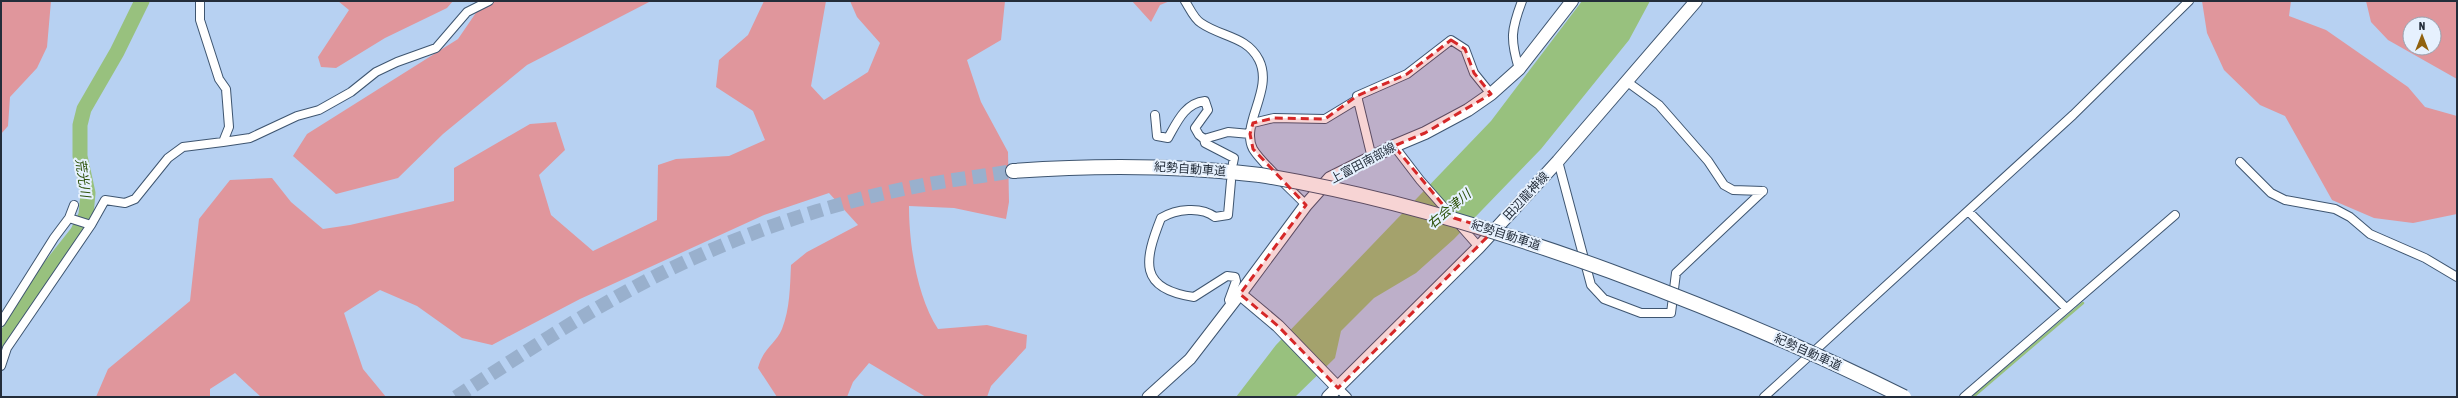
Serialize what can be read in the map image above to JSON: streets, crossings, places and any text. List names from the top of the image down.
{
  "streets": {
    "highway": ["紀勢自動車道"],
    "main road": ["上富田南部線", "田辺龍神線"]
  },
  "water": ["荒光川", "右会津川"],
  "north": "top"
}
